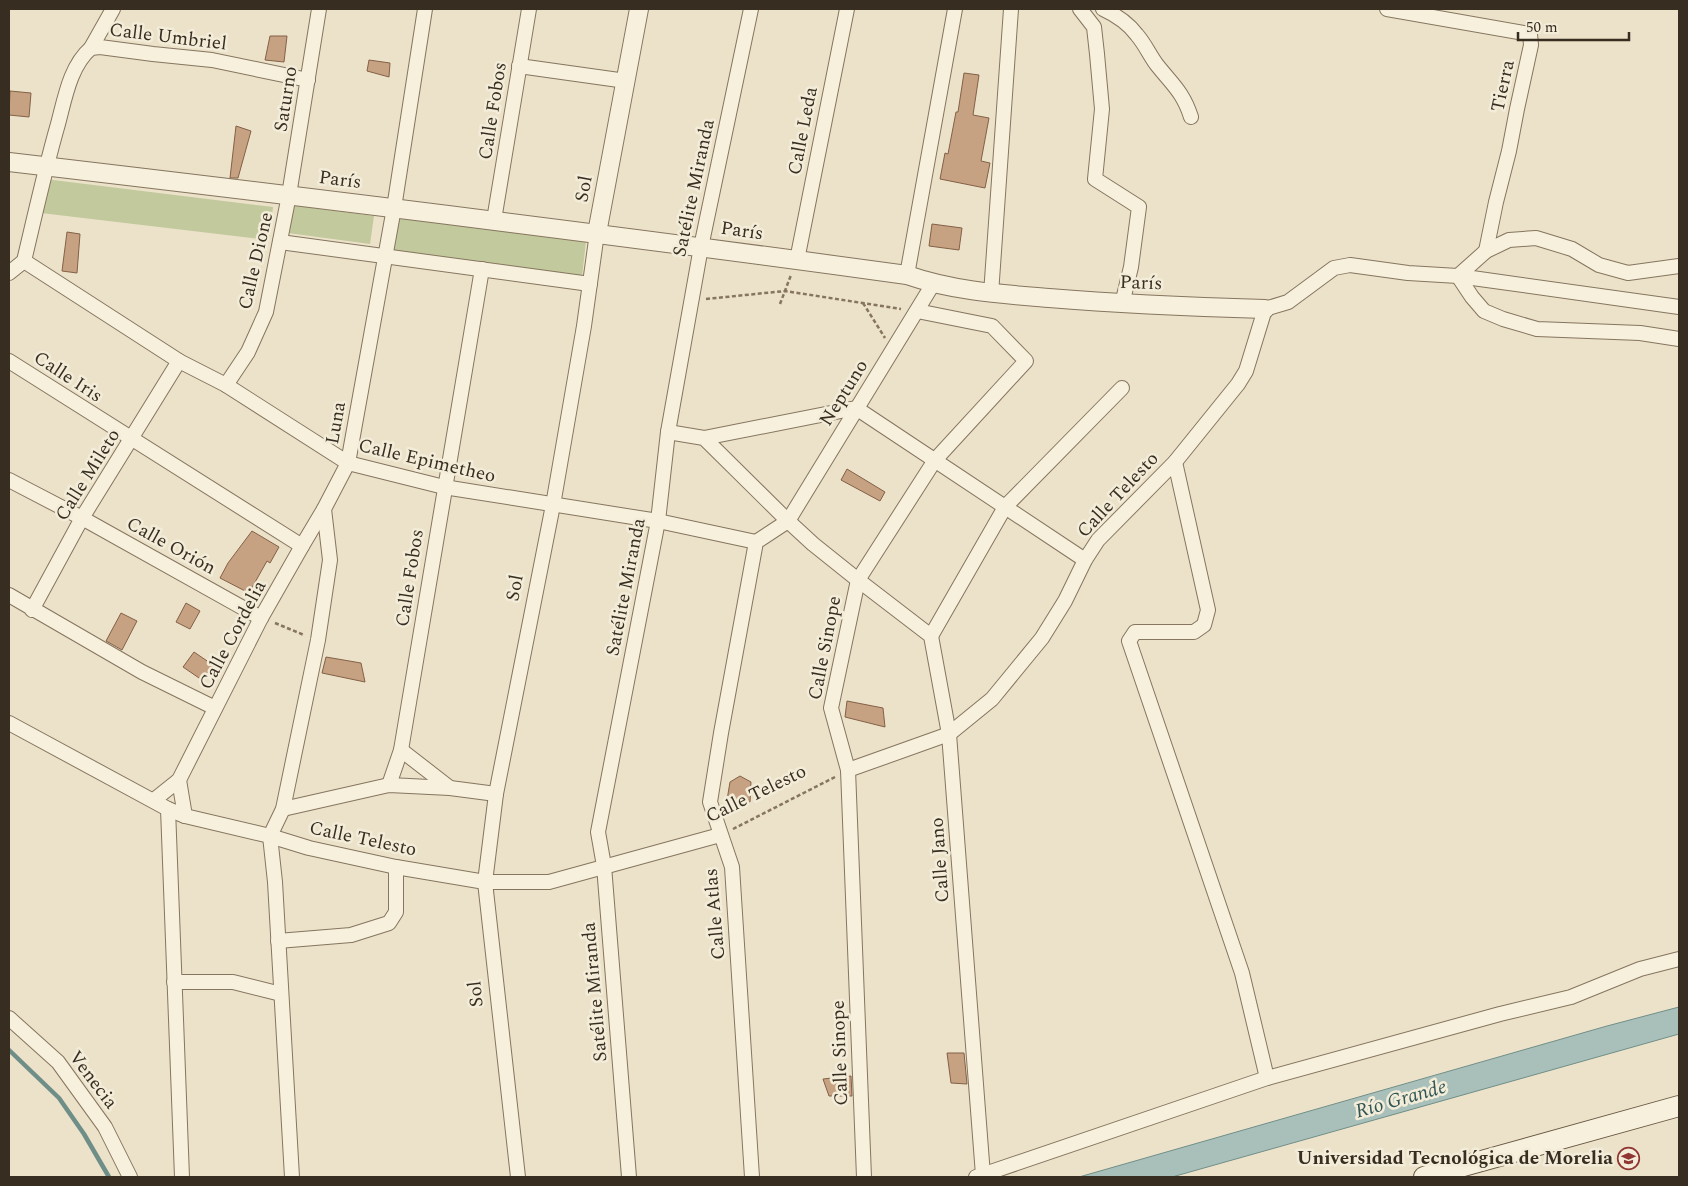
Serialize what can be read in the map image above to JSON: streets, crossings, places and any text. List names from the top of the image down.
{
  "streets": {
    "street": [
      "Calle Umbriel",
      "Tierra",
      "Saturno",
      "Calle Fobos",
      "Calle Leda",
      "París",
      "Satélite Miranda",
      "Sol",
      "Calle Dione",
      "Calle Iris",
      "Neptuno",
      "Luna",
      "Calle Epimetheo",
      "Calle Mileto",
      "Calle Telesto",
      "Calle Orión",
      "Calle Cordelia",
      "Calle Sinope",
      "Calle Jano",
      "Calle Atlas",
      "Venecia"
    ]
  },
  "crossings": [
    ["Calle Umbriel", "Saturno"],
    ["Calle Umbriel", "París"],
    ["Calle Umbriel", "Calle Epimetheo"],
    ["Saturno", "París"],
    ["Saturno", "Calle Dione"],
    ["Calle Fobos", "París"],
    ["Calle Fobos", "Calle Epimetheo"],
    ["Calle Leda", "París"],
    ["París", "Satélite Miranda"],
    ["París", "Sol"],
    ["París", "Calle Dione"],
    ["París", "Neptuno"],
    ["París", "Luna"],
    ["París", "Calle Telesto"],
    ["Satélite Miranda", "Calle Epimetheo"],
    ["Satélite Miranda", "Calle Telesto"],
    ["Sol", "Calle Epimetheo"],
    ["Sol", "Calle Telesto"],
    ["Calle Dione", "Calle Epimetheo"],
    ["Calle Iris", "Calle Mileto"],
    ["Calle Iris", "Calle Cordelia"],
    ["Neptuno", "Calle Sinope"],
    ["Luna", "Calle Epimetheo"],
    ["Luna", "Calle Cordelia"],
    ["Calle Epimetheo", "Calle Mileto"],
    ["Calle Epimetheo", "Calle Atlas"],
    ["Calle Mileto", "Calle Orión"],
    ["Calle Telesto", "Calle Cordelia"],
    ["Calle Telesto", "Calle Sinope"],
    ["Calle Telesto", "Calle Jano"],
    ["Calle Telesto", "Calle Atlas"],
    ["Calle Orión", "Calle Cordelia"]
  ],
  "water": ["Río Grande"],
  "places": {
    "school or university": ["Universidad Tecnológica de Morelia"]
  },
  "scale_bar": "50 m"
}
